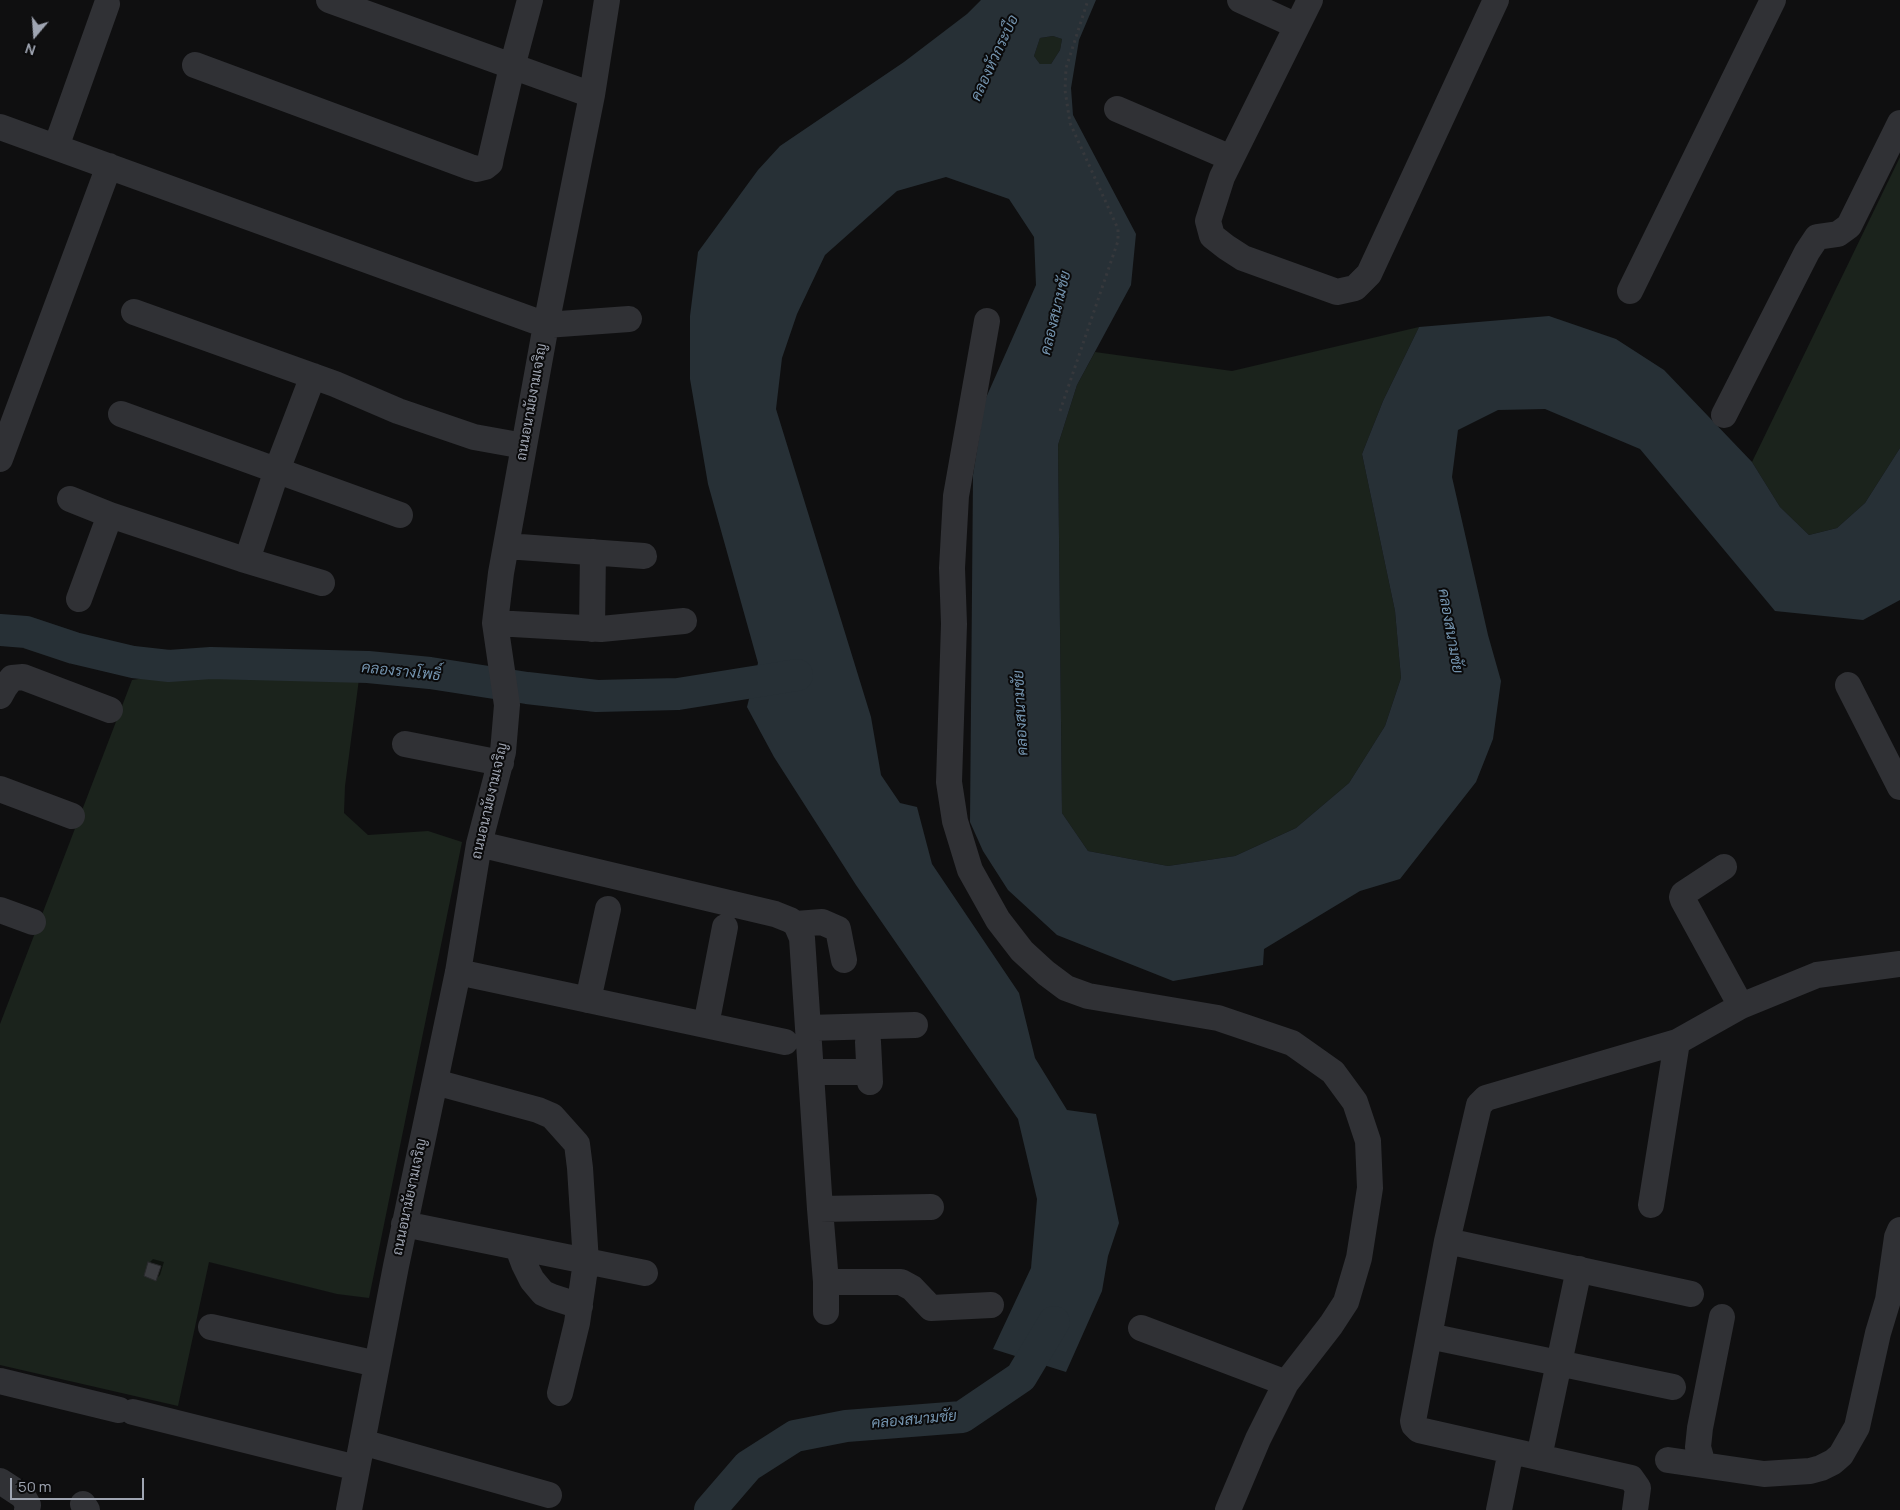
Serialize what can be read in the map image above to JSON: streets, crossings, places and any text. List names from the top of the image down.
{
  "streets": {
    "street": ["ถนนอนามัยงามเจริญ"]
  },
  "water": ["คลองหัวกระบือ", "คลองสนามชัย", "คลองรางโพธิ์"],
  "scale_bar": "50 m",
  "north": "bottom"
}
